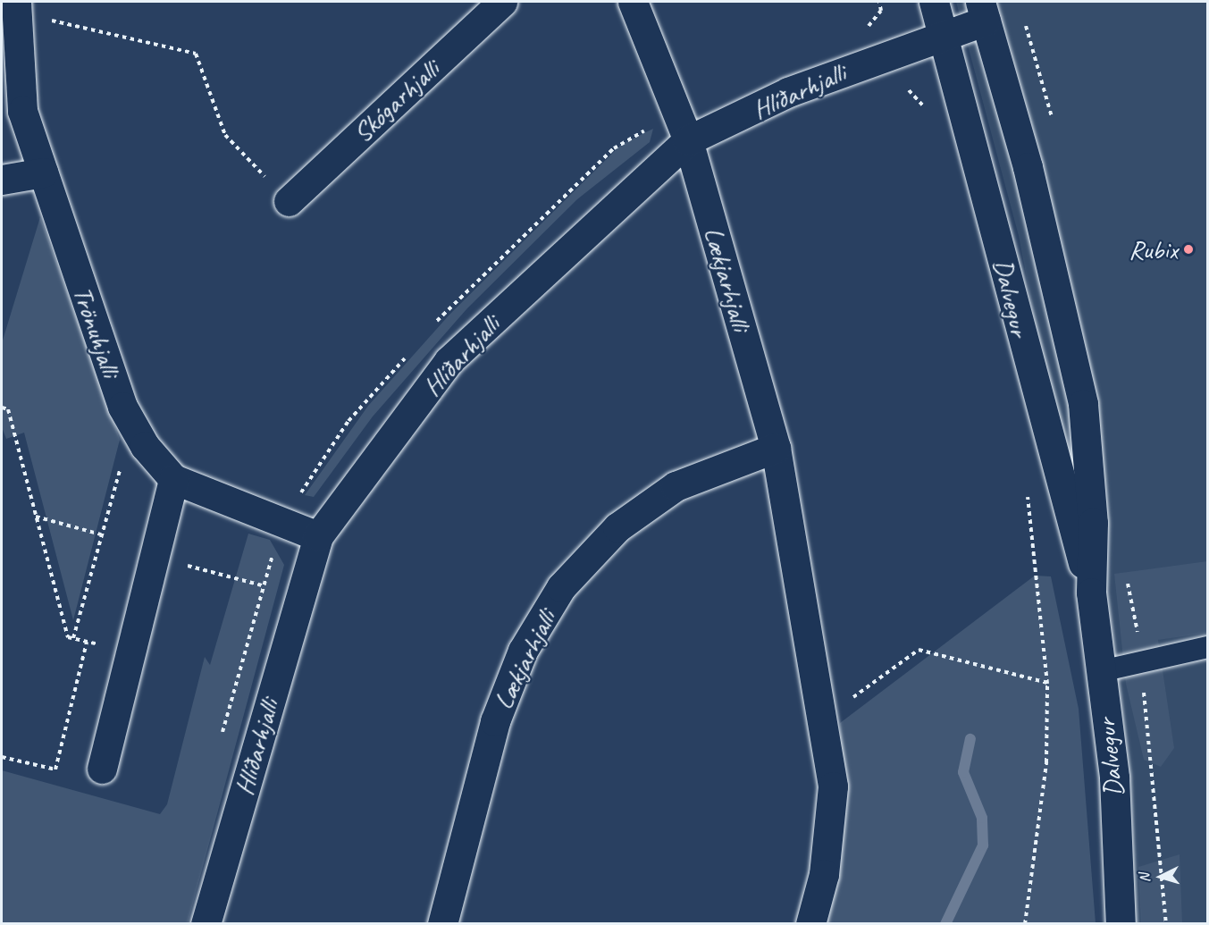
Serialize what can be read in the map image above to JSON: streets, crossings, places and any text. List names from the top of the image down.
{
  "streets": {
    "street": [
      "Hlíðarhjalli",
      "Skógarhjalli",
      "Lækjarhjalli",
      "Dalvegur",
      "Trönuhjalli"
    ]
  },
  "crossings": [
    ["Hlíðarhjalli", "Lækjarhjalli"],
    ["Hlíðarhjalli", "Dalvegur"],
    ["Hlíðarhjalli", "Trönuhjalli"]
  ],
  "places": ["Rubix"],
  "north": "left"
}
